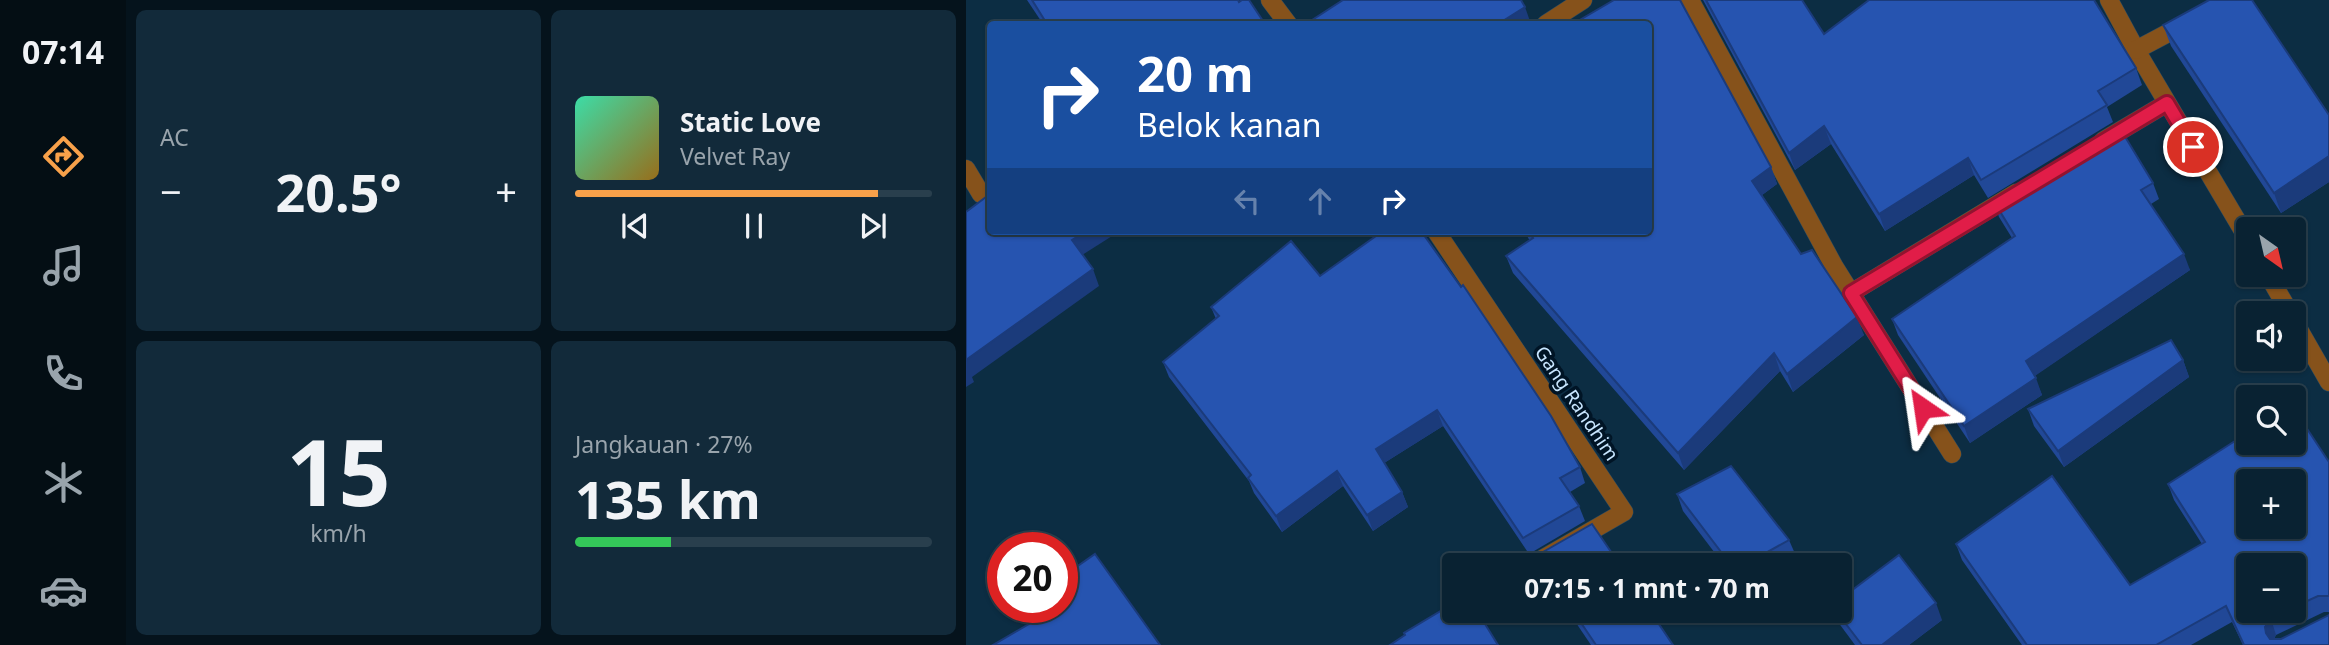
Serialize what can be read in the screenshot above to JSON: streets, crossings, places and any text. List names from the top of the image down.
{
  "streets": {
    "street": ["Gang Randhim"]
  },
  "north": "bottom right",
  "page": {
    "tabs": "07:14",
    "tile": [
      "AC",
      ["15", "km/h"],
      ["Jangkauan · 27%", "135 km"]
    ],
    "turn": ["20 m", "Belok kanan"],
    "song": ["Static Love", "Velvet Ray"],
    "heat": ["−", "20.5°", "+"],
    "map_buttons": ["+", "−"],
    "limit": "20",
    "trip": "07:15 · 1 mnt · 70 m"
  }
}
